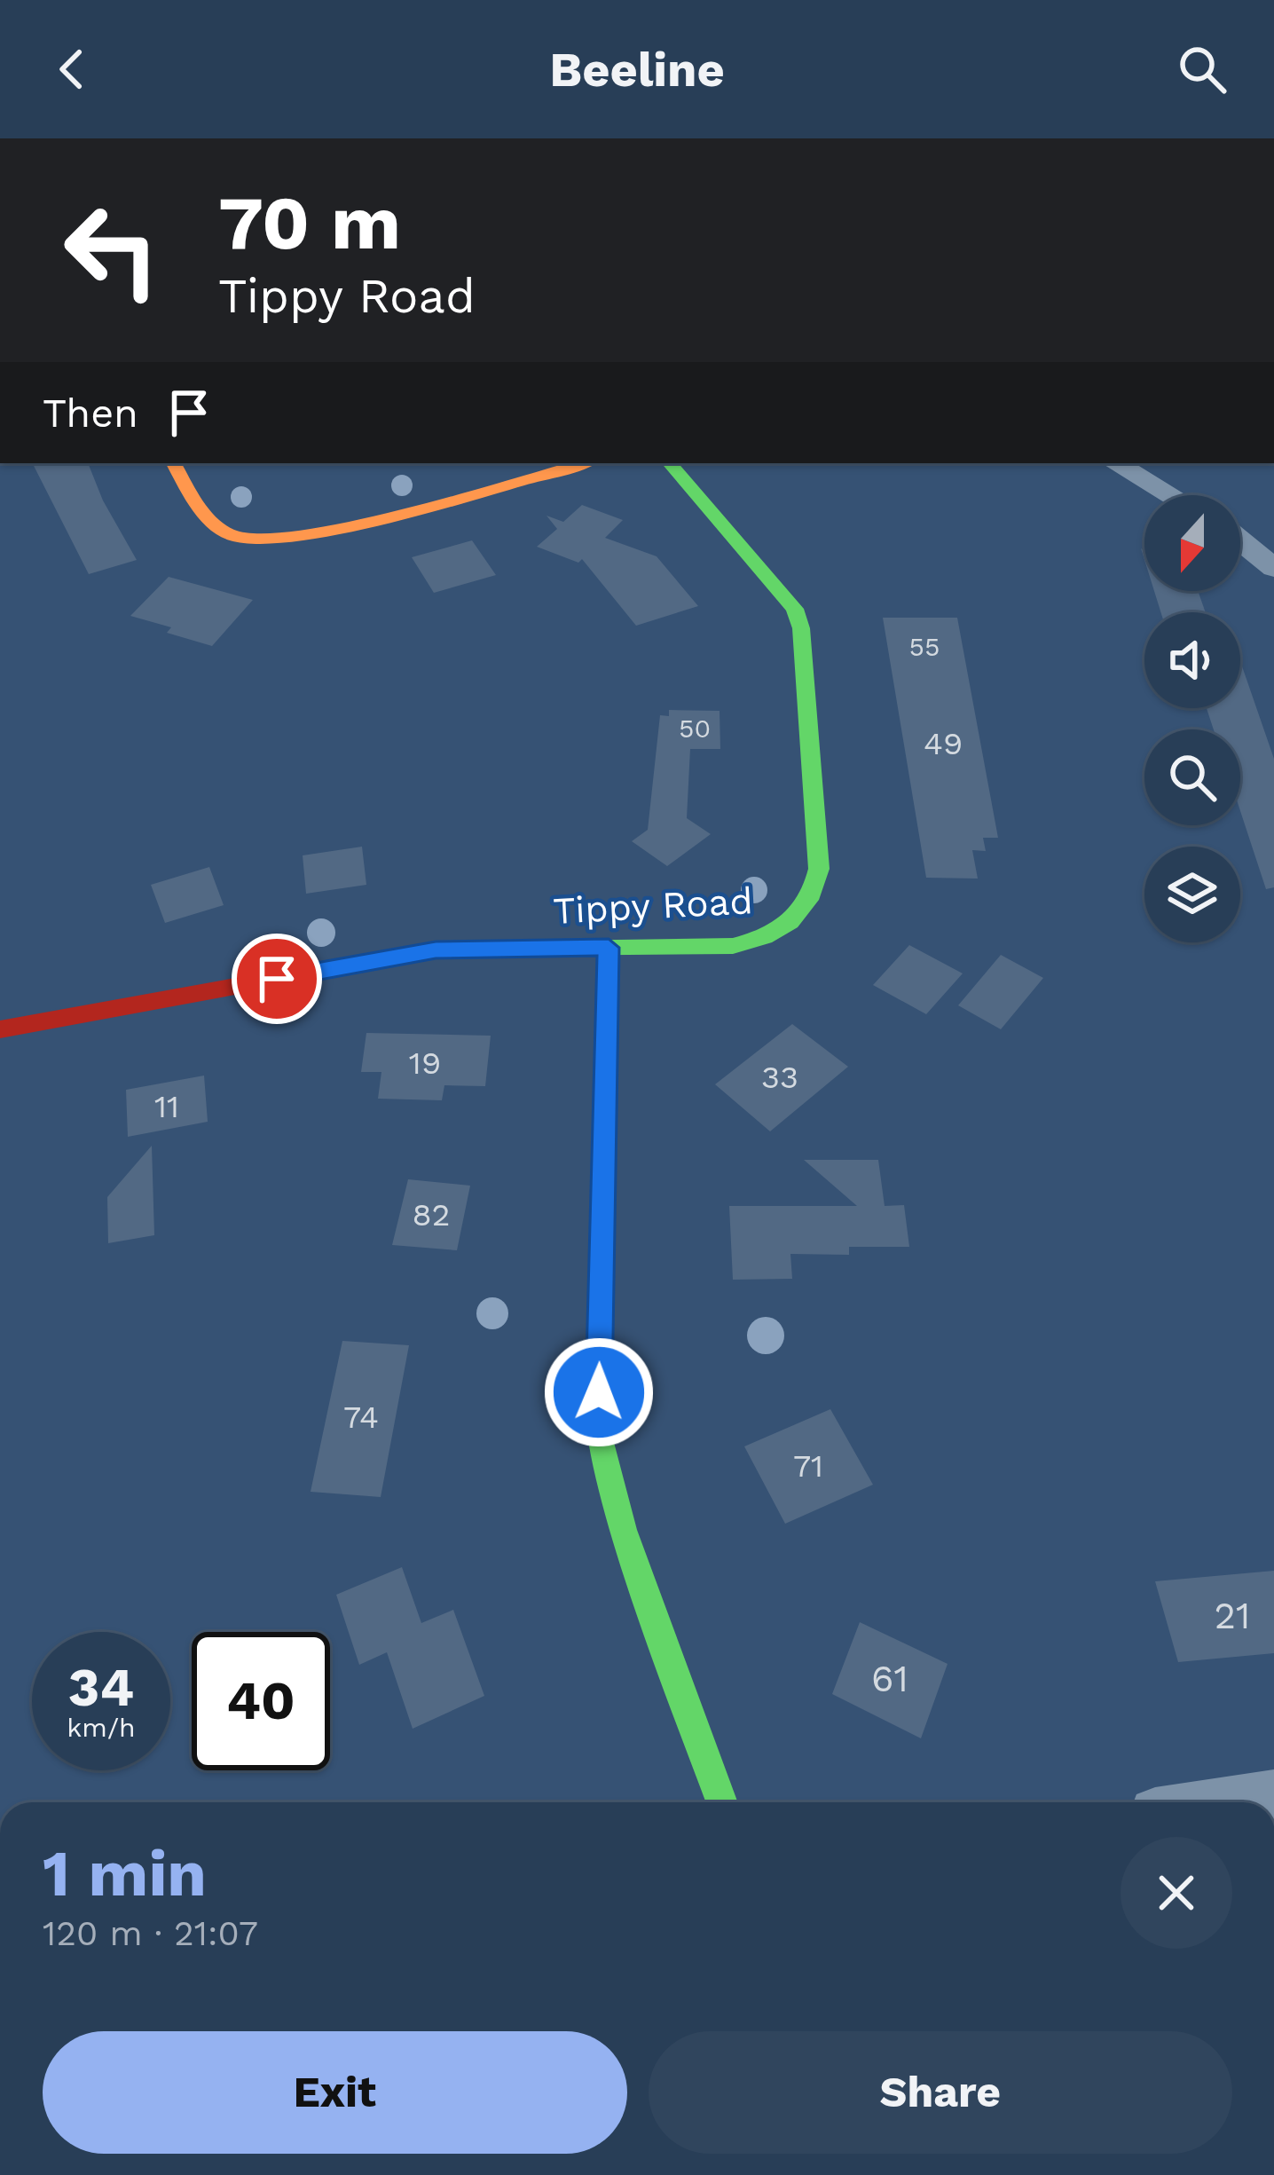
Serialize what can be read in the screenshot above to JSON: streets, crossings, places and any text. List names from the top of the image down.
{
  "streets": {
    "street": ["Tippy Road"]
  },
  "house_numbers": [
    "55",
    "50",
    "49",
    "19",
    "33",
    "11",
    "82",
    "74",
    "71",
    "21",
    "61"
  ],
  "north": "bottom",
  "page": {
    "header": "Beeline",
    "turn": ["70 m", "Tippy Road"],
    "then": "Then",
    "speed": "34 km/h",
    "limit": "40",
    "heading": ["1 min", "120 m · 21:07"],
    "buttons": ["Exit", "Share"]
  }
}
